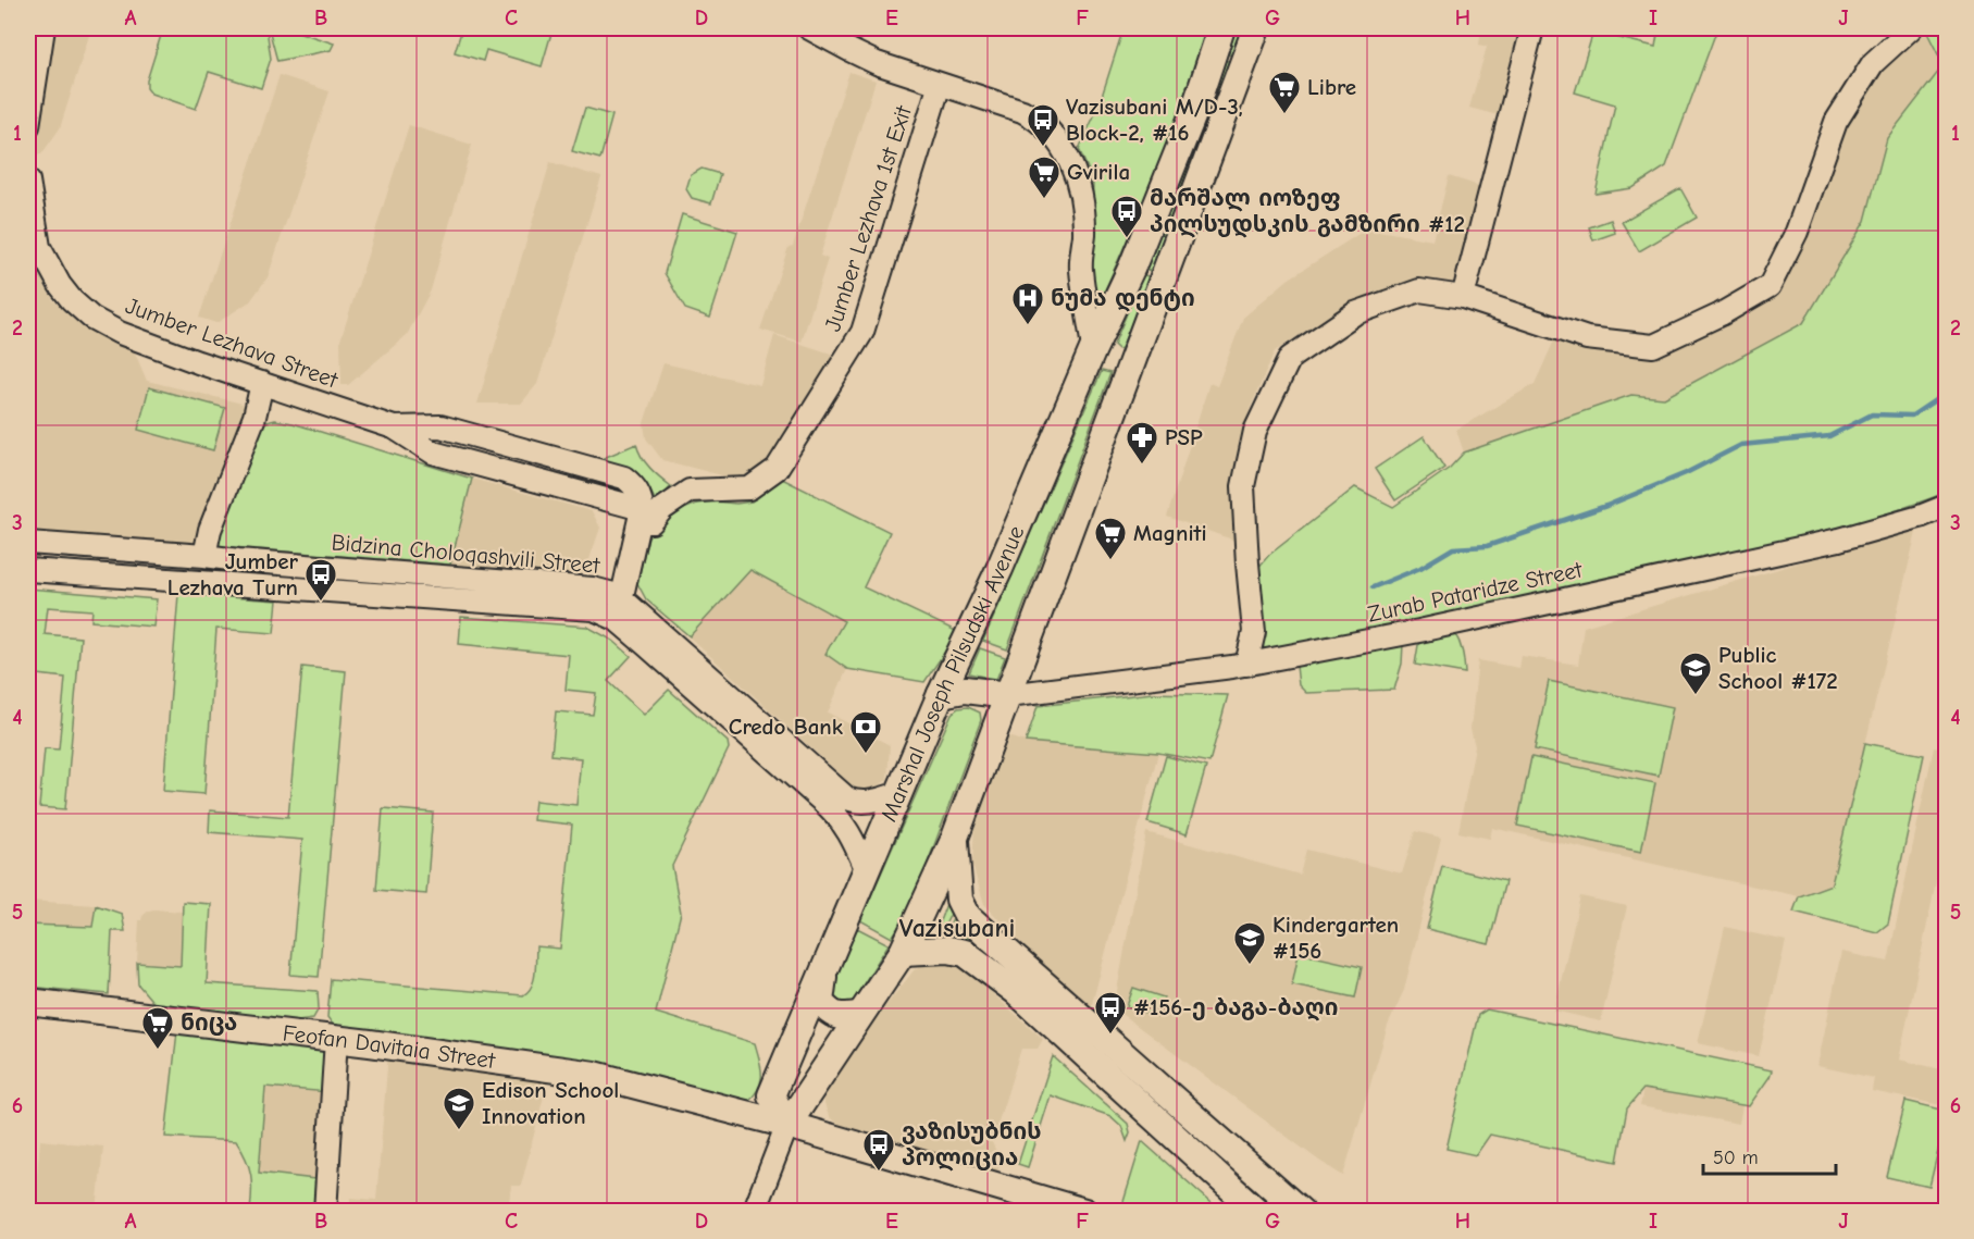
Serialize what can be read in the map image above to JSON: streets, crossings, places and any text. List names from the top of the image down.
{
  "streets": {
    "main road": ["Marshal Joseph Pilsudski Avenue", "Feofan Davitaia Street"],
    "street": [
      "Jumber Lezhava 1st Exit",
      "Jumber Lezhava Street",
      "Bidzina Choloqashvili Street",
      "Zurab Pataridze Street"
    ]
  },
  "crossings": [
    ["Jumber Lezhava 1st Exit", "Jumber Lezhava Street"],
    ["Bidzina Choloqashvili Street", "Marshal Joseph Pilsudski Avenue"],
    ["Marshal Joseph Pilsudski Avenue", "Feofan Davitaia Street"]
  ],
  "districts": ["Vazisubani"],
  "places": {
    "supermarket": [
      "Libre",
      "Gvirila",
      "Magniti",
      "ნიცა"
    ],
    "bus stop": [
      "Vazisubani M/D-3, Block-2, #16",
      "მარშალ იოზეფ პილსუდსკის გამზირი #12",
      "Jumber Lezhava Turn",
      "#156-ე ბაგა-ბაღი",
      "ვაზისუბნის პოლიცია"
    ],
    "hospital": ["ნუმა დენტი"],
    "pharmacy": ["PSP"],
    "school or university": ["Public School #172", "Kindergarten #156", "Edison School Innovation"],
    "bank": ["Credo Bank"]
  },
  "scale_bar": "50 m",
  "grid": {
    "columns": [
      "A",
      "B",
      "C",
      "D",
      "E",
      "F",
      "G",
      "H",
      "I",
      "J"
    ],
    "rows": [
      "1",
      "2",
      "3",
      "4",
      "5",
      "6"
    ]
  }
}
